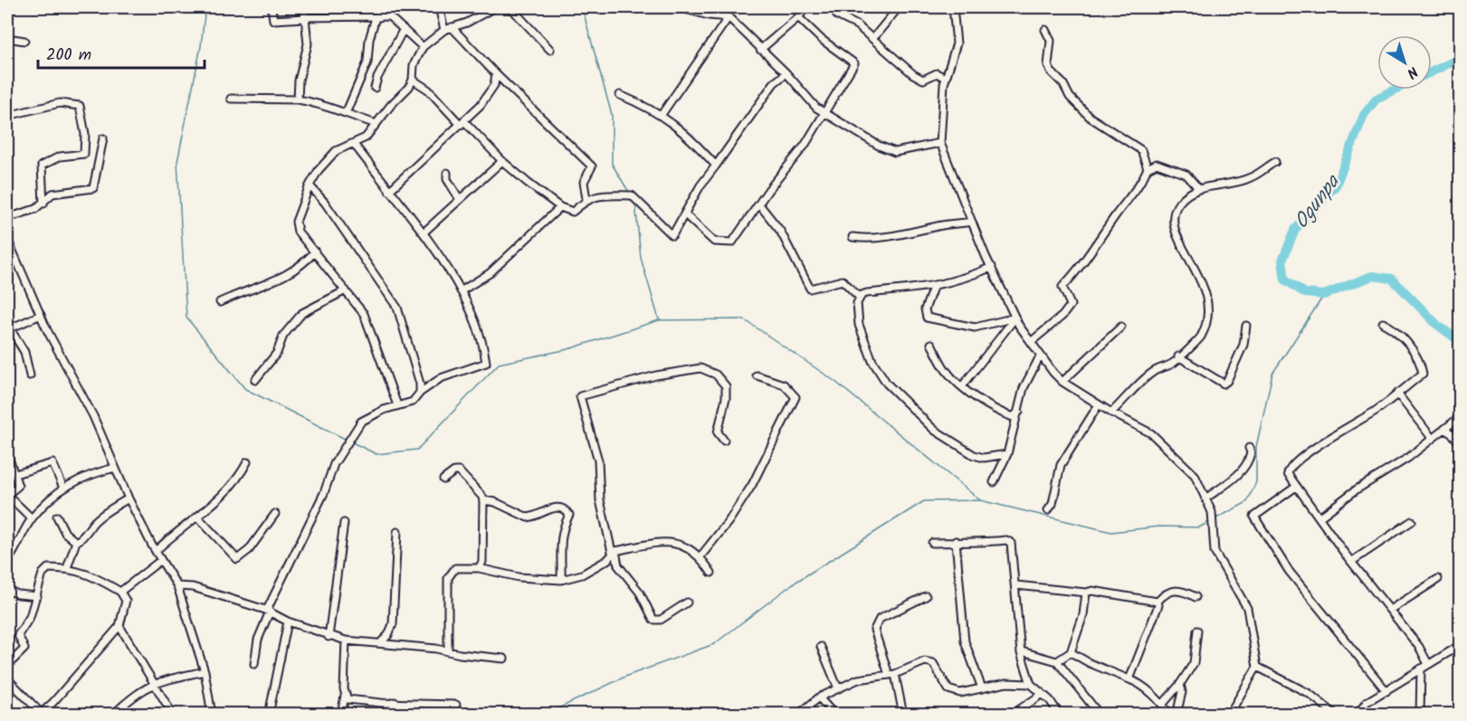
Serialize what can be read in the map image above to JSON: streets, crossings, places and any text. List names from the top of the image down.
{
  "water": ["Ogunpa"],
  "scale_bar": "200 m",
  "north": "bottom right"
}
